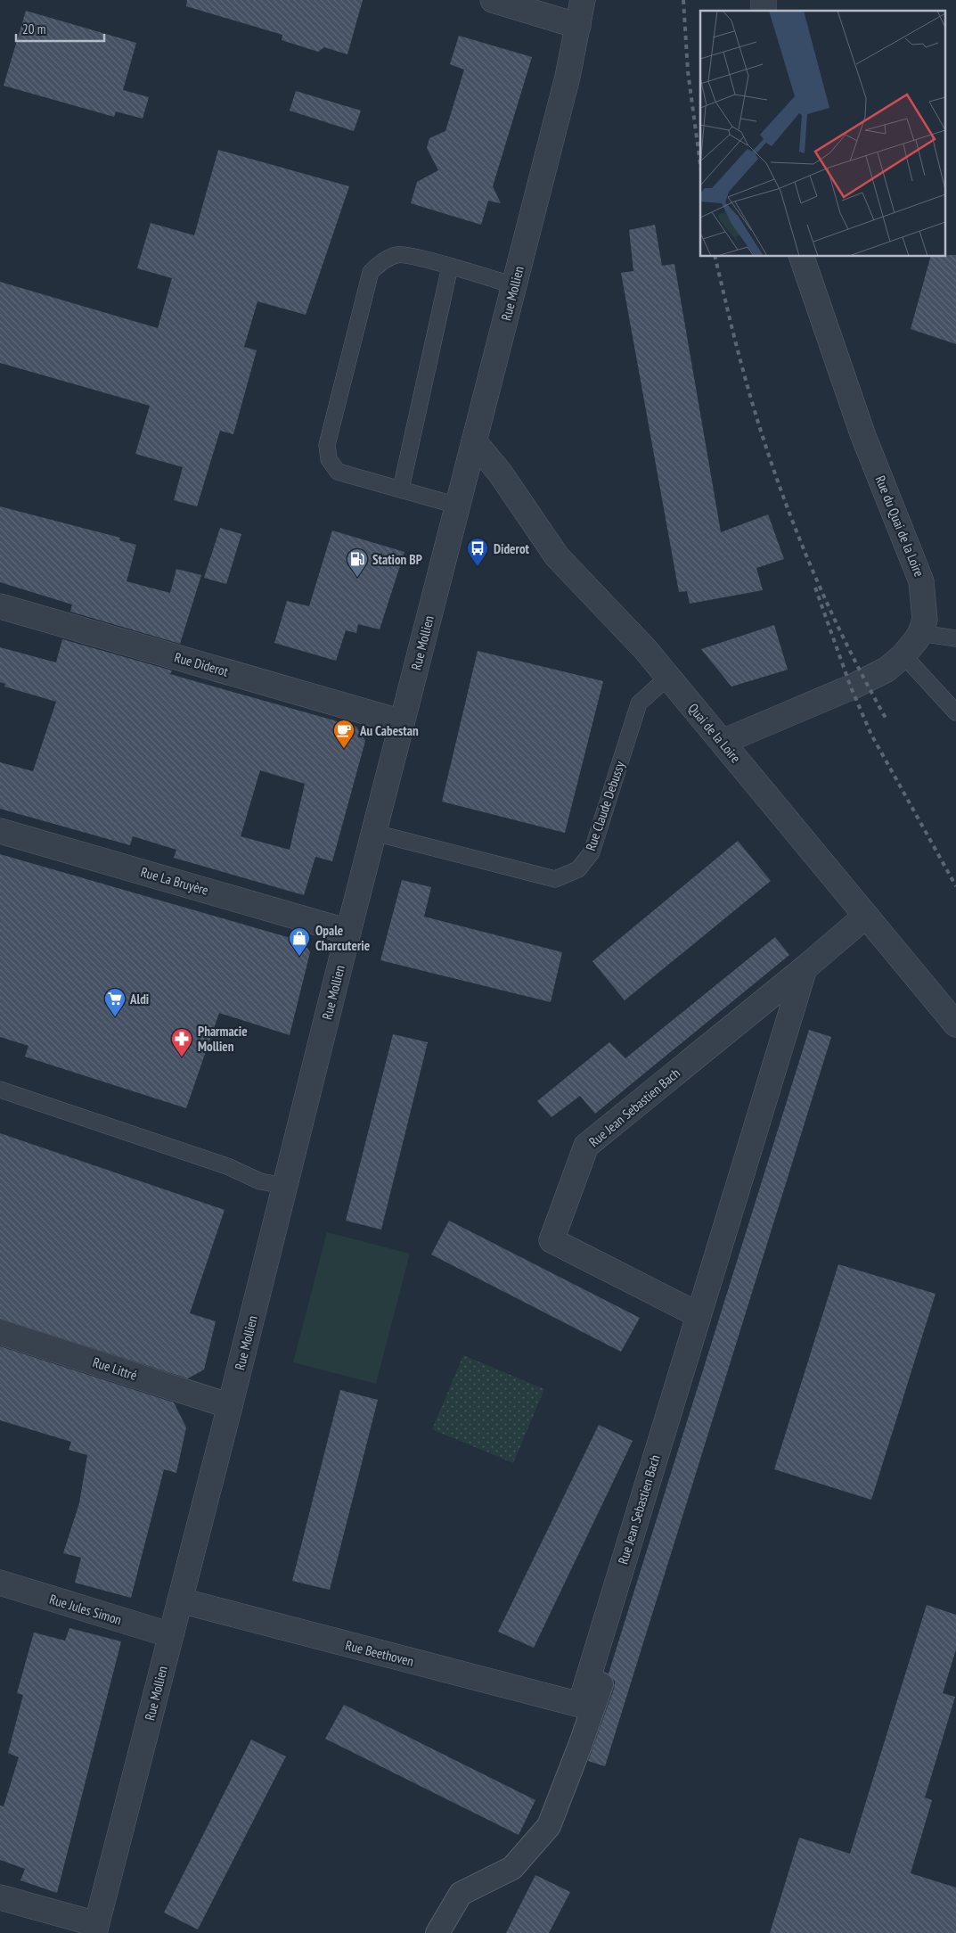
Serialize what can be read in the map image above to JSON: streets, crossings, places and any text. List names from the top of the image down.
{
  "streets": {
    "street": [
      "Rue Mollien",
      "Rue du Quai de la Loire",
      "Rue Diderot",
      "Quai de la Loire",
      "Rue La Bruyère",
      "Rue Jean Sebastien Bach",
      "Rue Littré",
      "Rue Jules Simon",
      "Rue Beethoven"
    ],
    "lane": ["Rue Claude Debussy"]
  },
  "crossings": [
    ["Rue Mollien", "Rue Diderot"],
    ["Rue Mollien", "Quai de la Loire"],
    ["Rue Mollien", "Rue Claude Debussy"],
    ["Rue Mollien", "Rue La Bruyère"],
    ["Rue Mollien", "Rue Littré"],
    ["Rue Mollien", "Rue Jules Simon"],
    ["Rue Mollien", "Rue Beethoven"],
    ["Quai de la Loire", "Rue Claude Debussy"],
    ["Quai de la Loire", "Rue Jean Sebastien Bach"],
    ["Rue Jean Sebastien Bach", "Rue Beethoven"]
  ],
  "places": {
    "bus stop": ["Diderot"],
    "fuel station": ["Station BP"],
    "cafe": ["Au Cabestan"],
    "shop": ["Opale Charcuterie"],
    "supermarket": ["Aldi"],
    "pharmacy": ["Pharmacie Mollien"]
  },
  "scale_bar": "20 m"
}
